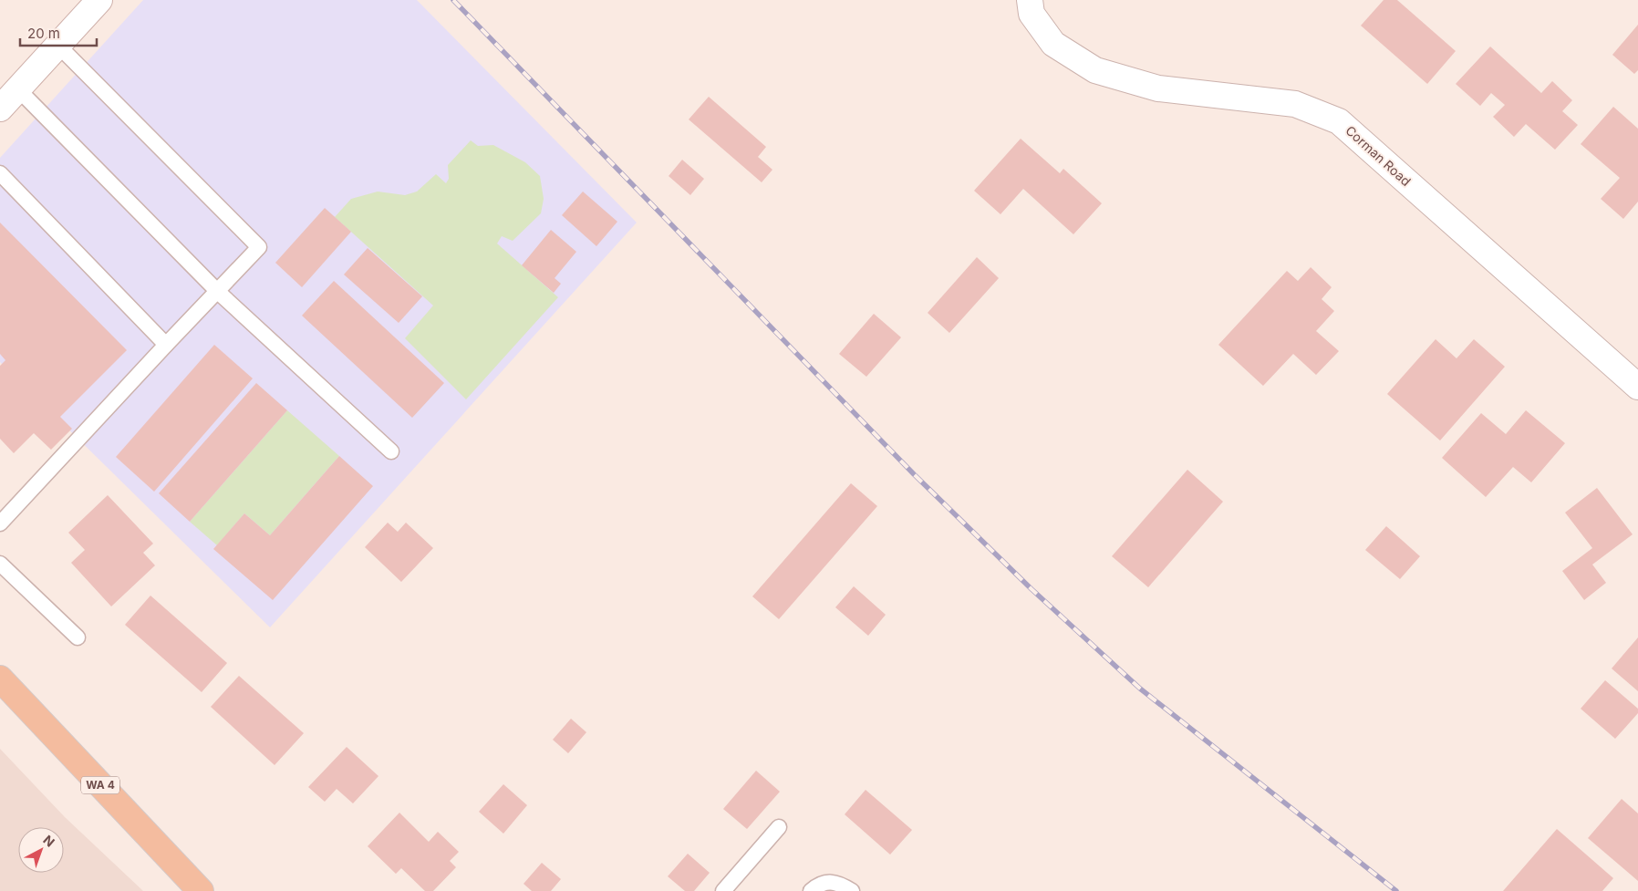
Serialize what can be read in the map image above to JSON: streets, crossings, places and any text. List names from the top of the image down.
{
  "streets": {
    "main road": ["WA 4"],
    "street": ["Corman Road"]
  },
  "scale_bar": "20 m",
  "north": "top right"
}
